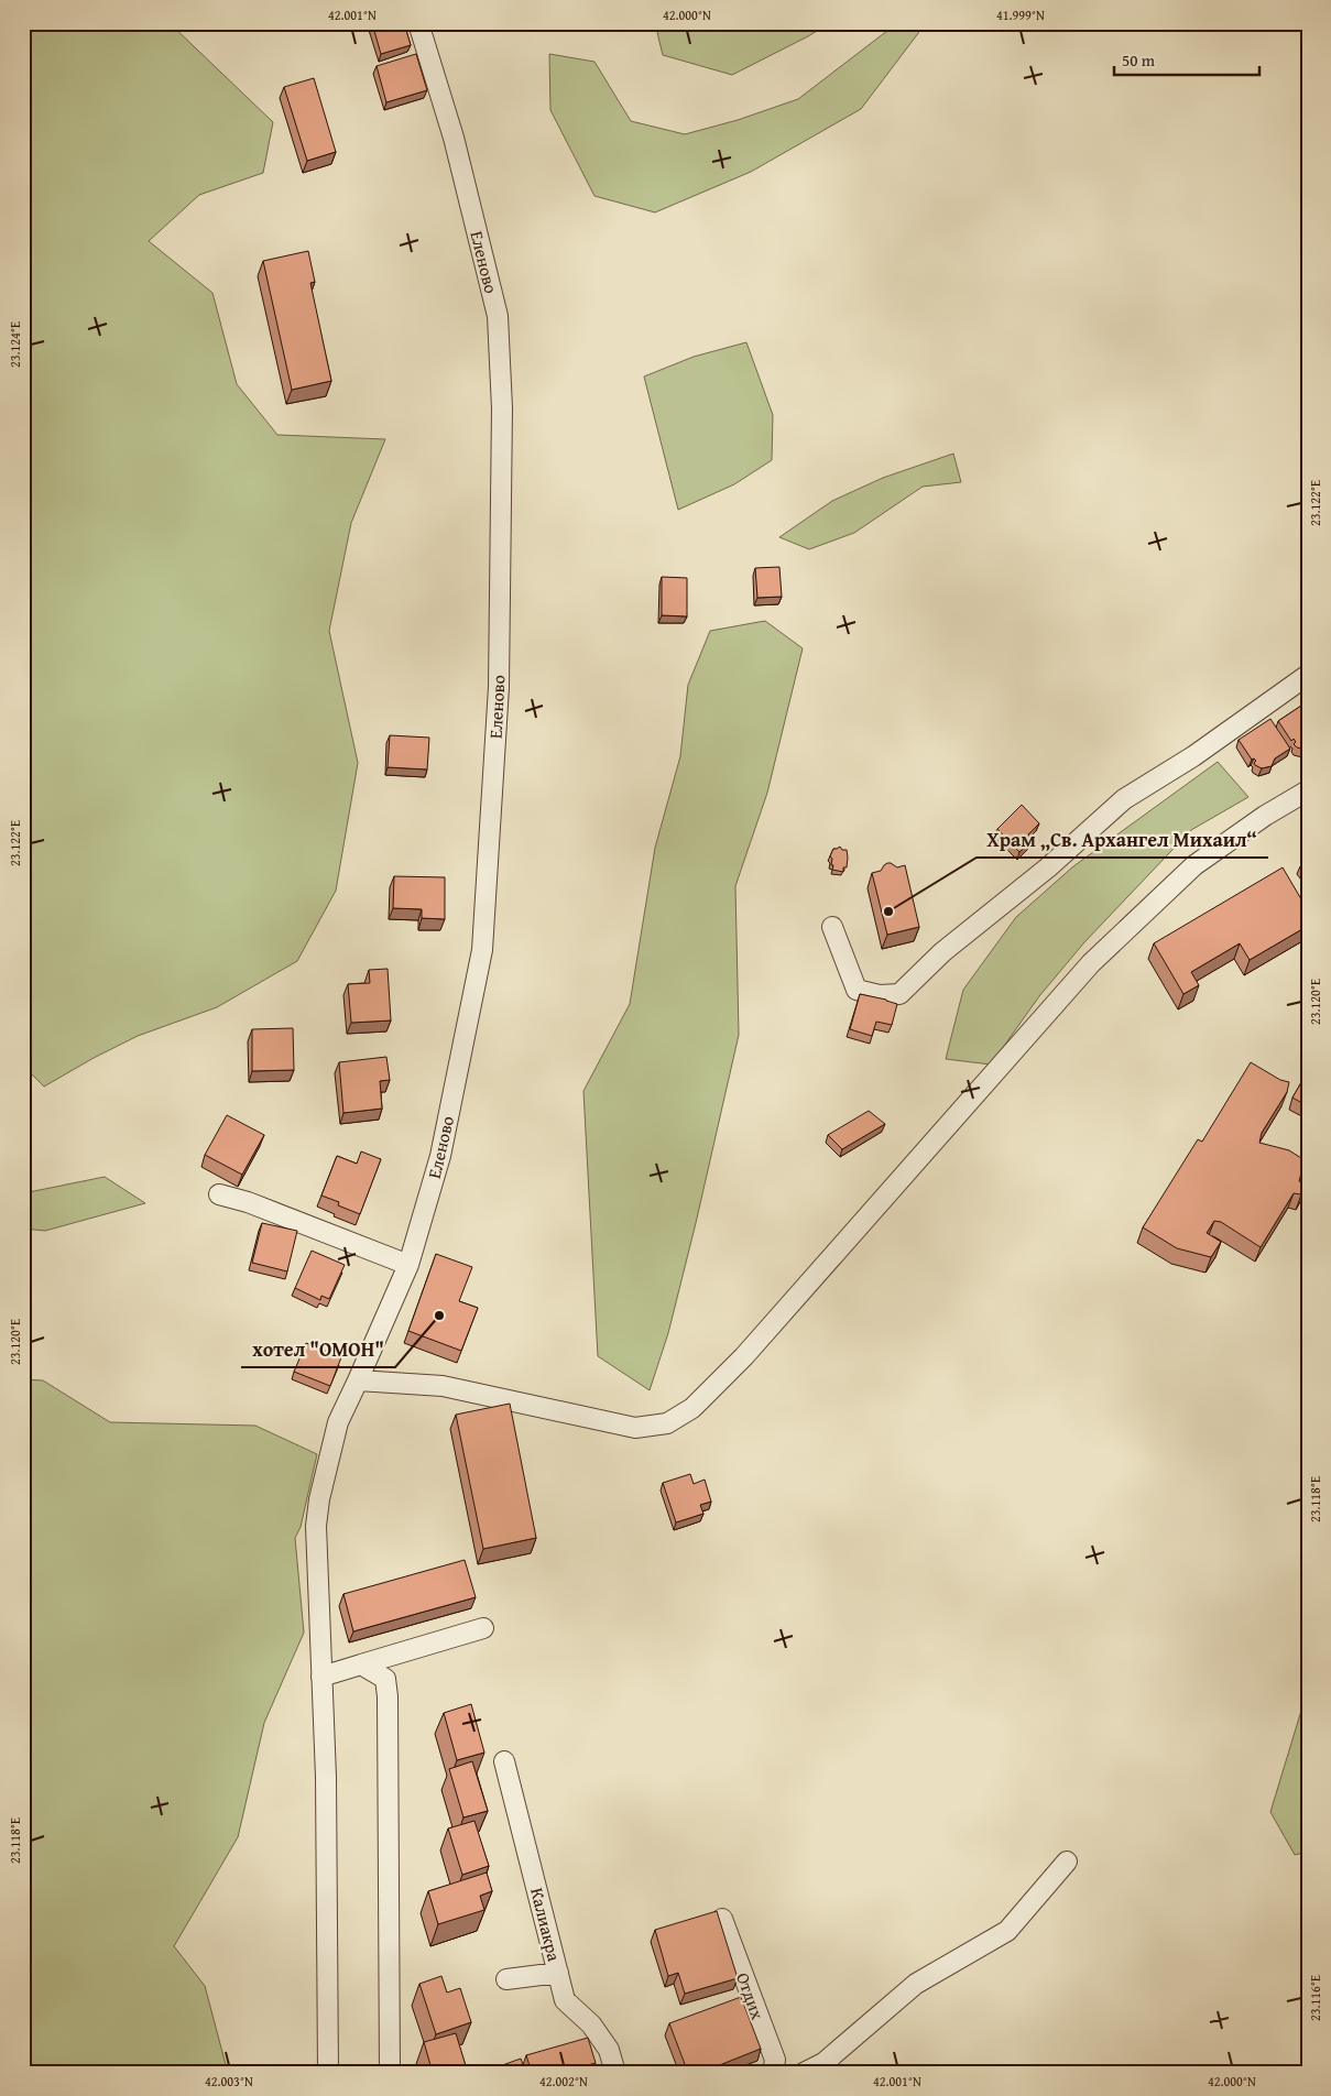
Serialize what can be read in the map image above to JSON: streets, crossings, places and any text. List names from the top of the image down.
{
  "streets": {
    "street": ["Еленово", "Калиакра", "Отдих"]
  },
  "places": ["Храм „Св. Архангел Михаил“", "хотел \"ОМОН\""],
  "scale_bar": "50 m",
  "coordinates": [
    "42.001°N",
    "42.000°N",
    "41.999°N",
    "23.124°E",
    "23.122°E",
    "23.120°E",
    "23.118°E",
    "23.116°E",
    "42.003°N",
    "42.002°N"
  ]
}
